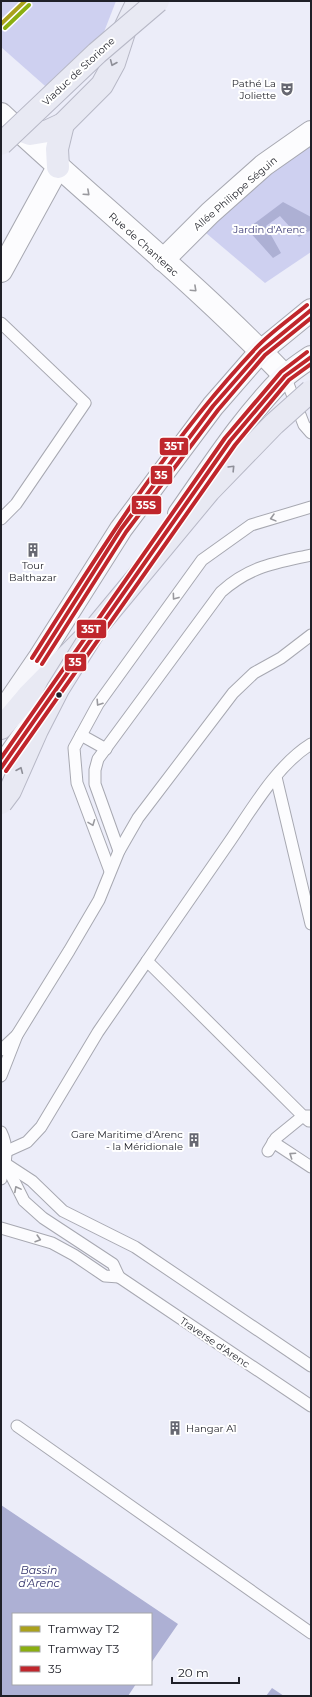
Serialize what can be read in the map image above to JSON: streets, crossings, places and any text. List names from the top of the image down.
{
  "streets": {
    "highway": ["Viaduc de Storione"],
    "street": ["Allée Philippe Séguin", "Rue de Chanterac"],
    "lane": ["Traverse d'Arenc"]
  },
  "crossings": [
    ["Allée Philippe Séguin", "Rue de Chanterac"]
  ],
  "one_way": ["Rue de Chanterac"],
  "water": ["Bassin d'Arenc"],
  "parks": ["Jardin d’Arenc"],
  "places": {
    "theatre": ["Pathé La Joliette"],
    "building": ["Tour Balthazar", "Gare Maritime d'Arenc - la Méridionale", "Hangar A1"]
  },
  "lines": [
    "tram line T2",
    "tram line T3",
    "transit line 35T",
    "transit line 35",
    "transit line 35S"
  ],
  "legend": ["Tramway T2", "Tramway T3", "35"],
  "scale_bar": "20 m"
}
